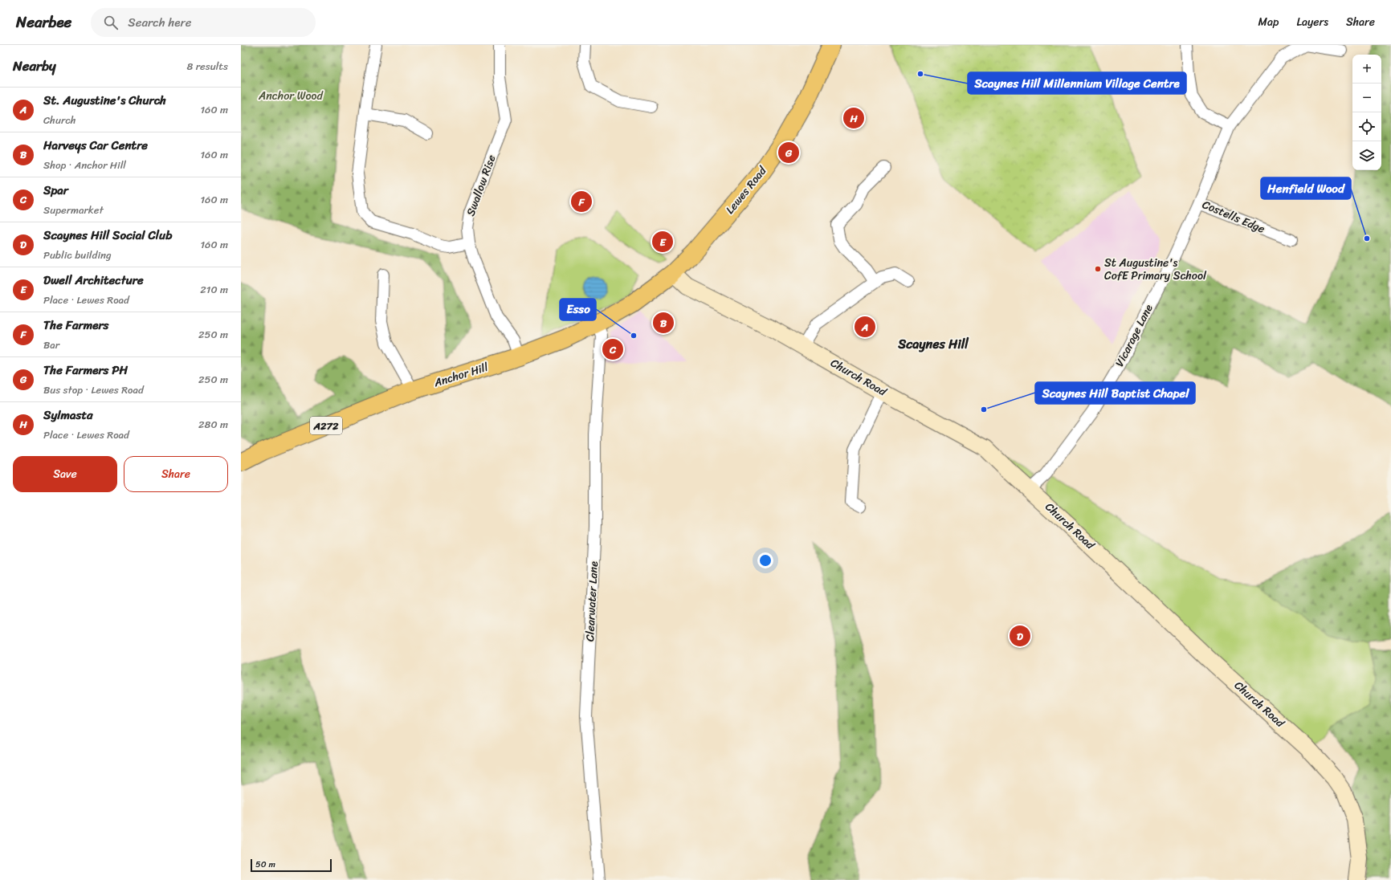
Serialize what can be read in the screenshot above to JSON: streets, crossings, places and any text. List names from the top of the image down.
{
  "streets": {
    "highway": ["Lewes Road", "Anchor Hill", "A272"],
    "street": [
      "Swallow Rise",
      "Costells Edge",
      "Vicarage Lane",
      "Church Road",
      "Clearwater Lane"
    ]
  },
  "crossings": [
    ["Swallow Rise", "Anchor Hill"],
    ["Lewes Road", "Anchor Hill"],
    ["Lewes Road", "Church Road"],
    ["Costells Edge", "Vicarage Lane"],
    ["Vicarage Lane", "Church Road"],
    ["Anchor Hill", "Church Road"],
    ["Anchor Hill", "Clearwater Lane"]
  ],
  "districts": ["Scaynes Hill"],
  "parks": ["Anchor Wood"],
  "places": [
    "Scaynes Hill Millennium Village Centre",
    "Henfield Wood",
    "St Augustine's CofE Primary School",
    "Esso",
    "Scaynes Hill Baptist Chapel"
  ],
  "scale_bar": "50 m",
  "page": {
    "header": "Nearbee",
    "search": "Search here",
    "nav": ["Map", "Layers", "Share"],
    "heading": ["Nearby", "8 results"],
    "map_buttons": ["+", "−"],
    "list": [
      {
        "mark": "A",
        "name": "St. Augustine's Church",
        "note": "Church",
        "value": "160 m"
      },
      {
        "mark": "B",
        "name": "Harveys Car Centre",
        "note": "Shop · Anchor Hill",
        "value": "160 m"
      },
      {
        "mark": "C",
        "name": "Spar",
        "note": "Supermarket",
        "value": "160 m"
      },
      {
        "mark": "D",
        "name": "Scaynes Hill Social Club",
        "note": "Public building",
        "value": "160 m"
      },
      {
        "mark": "E",
        "name": "Dwell Architecture",
        "note": "Place · Lewes Road",
        "value": "210 m"
      },
      {
        "mark": "F",
        "name": "The Farmers",
        "note": "Bar",
        "value": "250 m"
      },
      {
        "mark": "G",
        "name": "The Farmers PH",
        "note": "Bus stop · Lewes Road",
        "value": "250 m"
      },
      {
        "mark": "H",
        "name": "Sylmasta",
        "note": "Place · Lewes Road",
        "value": "280 m"
      }
    ],
    "pins": [
      "H",
      "G",
      "F",
      "E",
      "B",
      "A",
      "C",
      "D"
    ],
    "buttons": ["Save", "Share"],
    "scale": "50 m"
  }
}
